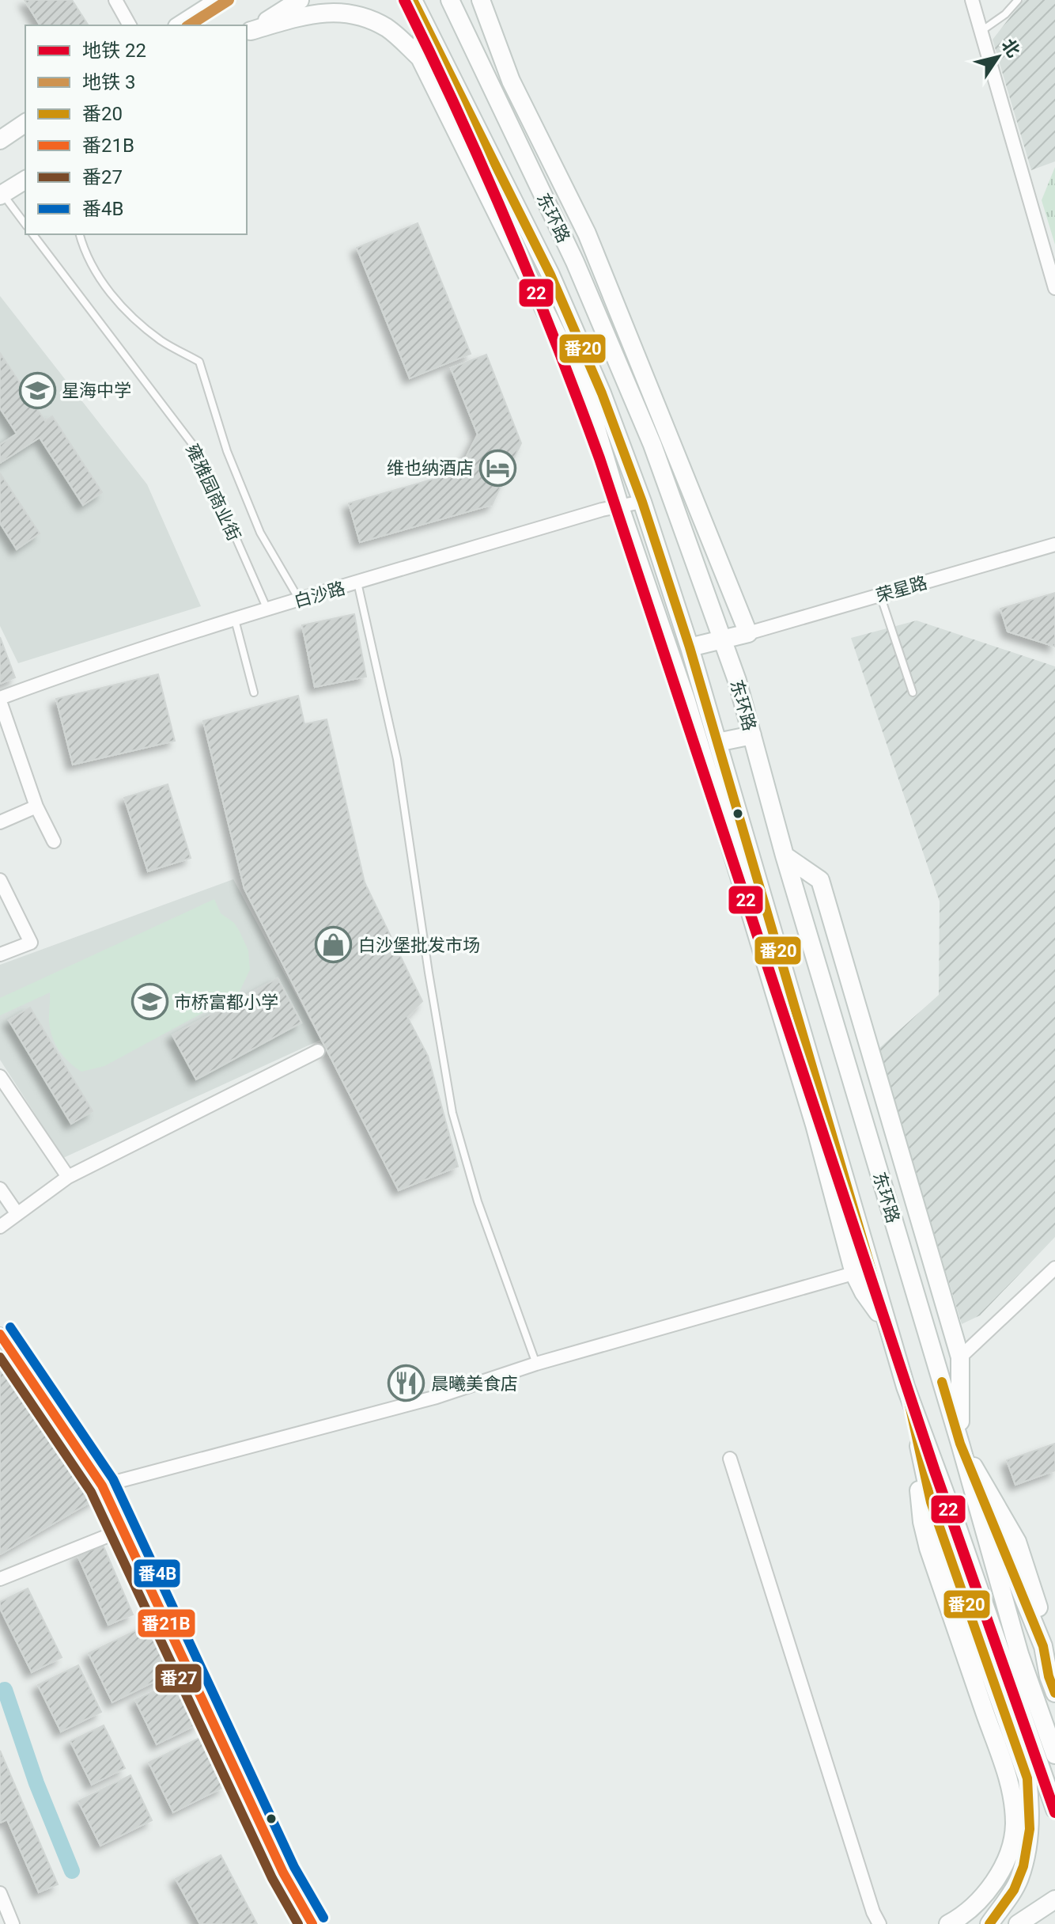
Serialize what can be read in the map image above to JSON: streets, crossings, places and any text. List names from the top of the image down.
{
  "streets": {
    "main road": ["东环路"],
    "street": ["荣星路", "白沙路"],
    "lane": ["雍雅园商业街"]
  },
  "crossings": [
    ["东环路", "白沙路"],
    ["雍雅园商业街", "白沙路"]
  ],
  "places": {
    "school or university": ["星海中学", "市桥富都小学"],
    "hotel": ["维也纳酒店"],
    "shop": ["白沙堡批发市场"],
    "restaurant": ["晨曦美食店"]
  },
  "lines": [
    "metro line 22",
    "metro line 3",
    "transit line 番20",
    "transit line 番4B",
    "transit line 番21B",
    "transit line 番27"
  ],
  "legend": [
    "地铁 22",
    "地铁 3",
    "番20",
    "番21B",
    "番27",
    "番4B"
  ],
  "north": "top right"
}
